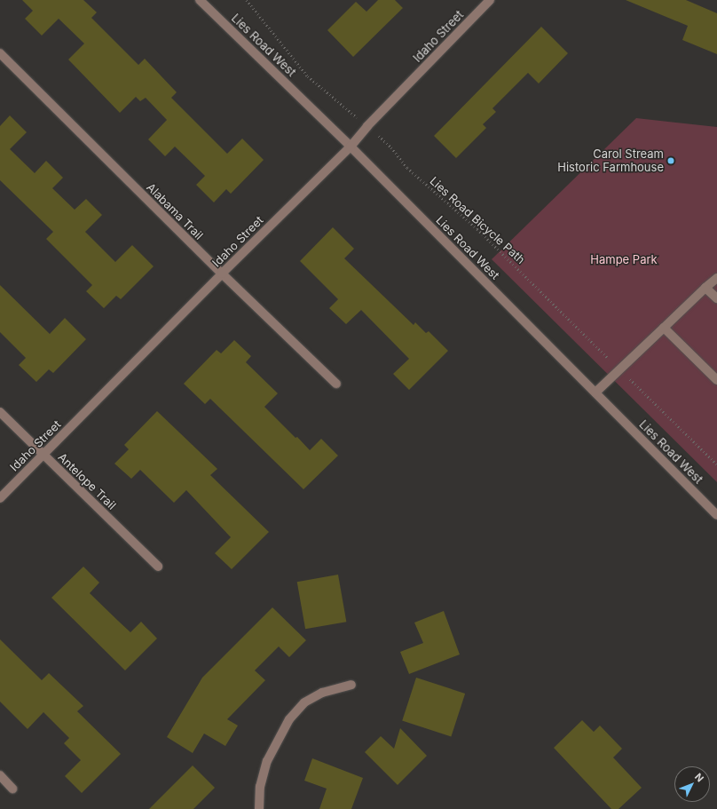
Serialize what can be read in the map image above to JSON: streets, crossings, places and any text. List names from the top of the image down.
{
  "streets": {
    "street": [
      "Idaho Street",
      "Lies Road West",
      "Alabama Trail",
      "Antelope Trail"
    ],
    "path": ["Lies Road Bicycle Path"]
  },
  "crossings": [
    ["Idaho Street", "Lies Road West"],
    ["Idaho Street", "Alabama Trail"],
    ["Idaho Street", "Lies Road Bicycle Path"],
    ["Idaho Street", "Antelope Trail"]
  ],
  "parks": ["Hampe Park"],
  "places": ["Carol Stream Historic Farmhouse"],
  "north": "top right"
}
